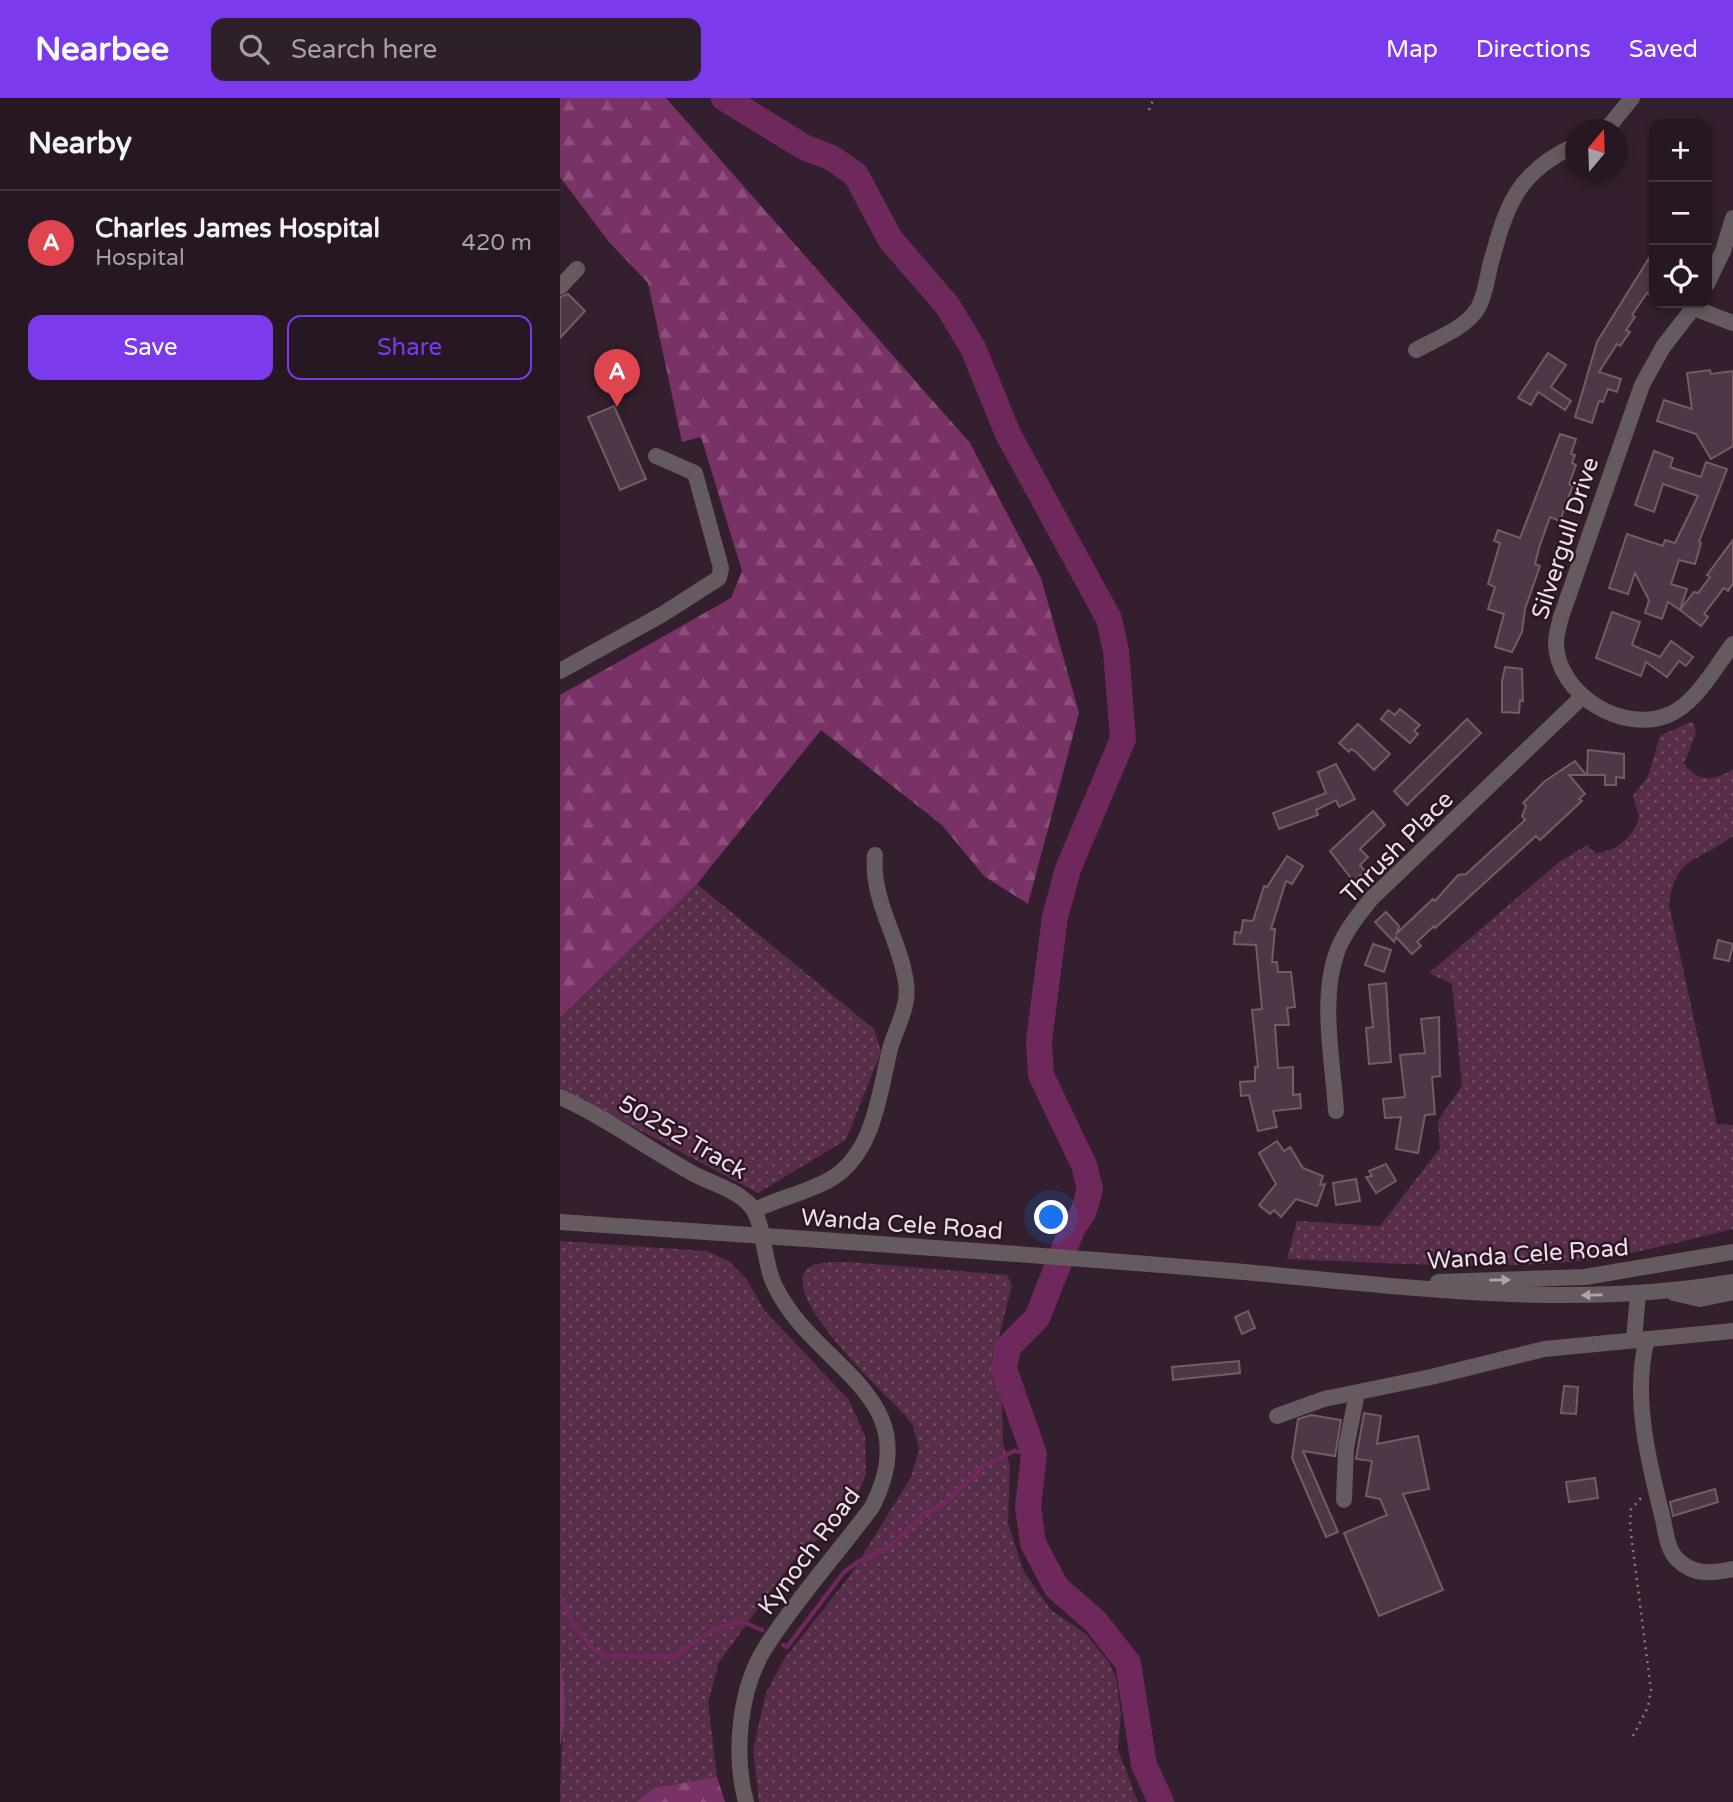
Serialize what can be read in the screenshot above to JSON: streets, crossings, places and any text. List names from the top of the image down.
{
  "streets": {
    "street": [
      "Silvergull Drive",
      "Thrush Place",
      "50252 Track",
      "Wanda Cele Road",
      "Kynoch Road"
    ]
  },
  "crossings": [
    ["Silvergull Drive", "Thrush Place"],
    ["50252 Track", "Wanda Cele Road"],
    ["50252 Track", "Kynoch Road"],
    ["Wanda Cele Road", "Kynoch Road"]
  ],
  "north": "top",
  "page": {
    "header": "Nearbee",
    "search": "Search here",
    "nav": ["Map", "Directions", "Saved"],
    "heading": "Nearby",
    "map_buttons": ["+", "−"],
    "list": [
      {
        "mark": "A",
        "name": "Charles James Hospital",
        "note": "Hospital",
        "value": "420 m"
      }
    ],
    "buttons": ["Save", "Share"],
    "pins": "A"
  }
}
